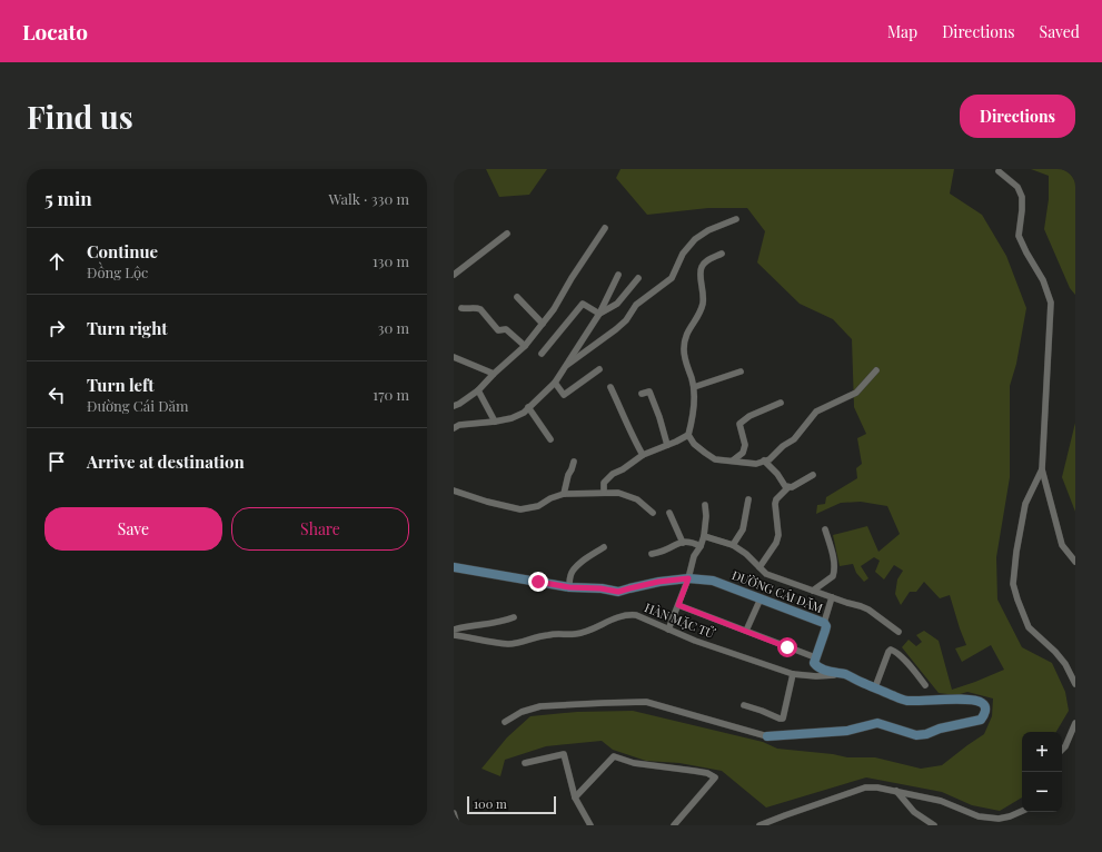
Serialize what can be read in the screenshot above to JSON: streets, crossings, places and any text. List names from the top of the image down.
{
  "streets": {
    "street": ["ĐƯỜNG CÁI DĂM", "HÀN MẶC TỬ"]
  },
  "scale_bar": "100 m",
  "page": {
    "header": "Locato",
    "nav": ["Map", "Directions", "Saved"],
    "buttons": [
      "Directions",
      ["Save", "Share"]
    ],
    "title": "Find us",
    "heading": ["5 min", "Walk · 330 m"],
    "list": [
      ["Continue", "Đồng Lộc", "130 m"],
      ["Turn right", "30 m"],
      ["Turn left", "Đường Cái Dăm", "170 m"],
      "Arrive at destination"
    ],
    "map_buttons": ["+", "−"],
    "scale": "100 m"
  }
}
